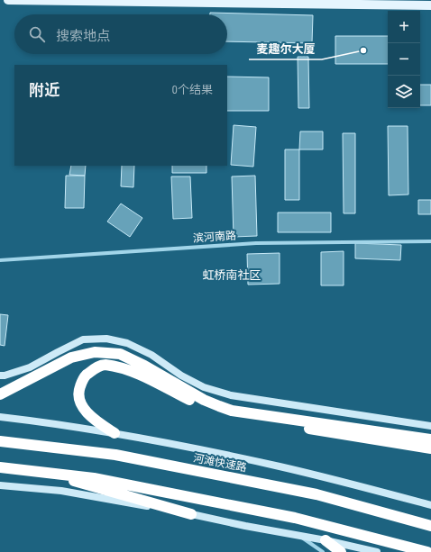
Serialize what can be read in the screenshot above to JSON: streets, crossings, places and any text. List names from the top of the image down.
{
  "streets": {
    "highway": ["河滩快速路"],
    "street": ["滨河南路"]
  },
  "districts": ["虹桥南社区"],
  "places": ["麦趣尔大厦"],
  "page": {
    "map_buttons": ["+", "−"],
    "search": "搜索地点",
    "heading": ["附近", "0个结果"]
  }
}
